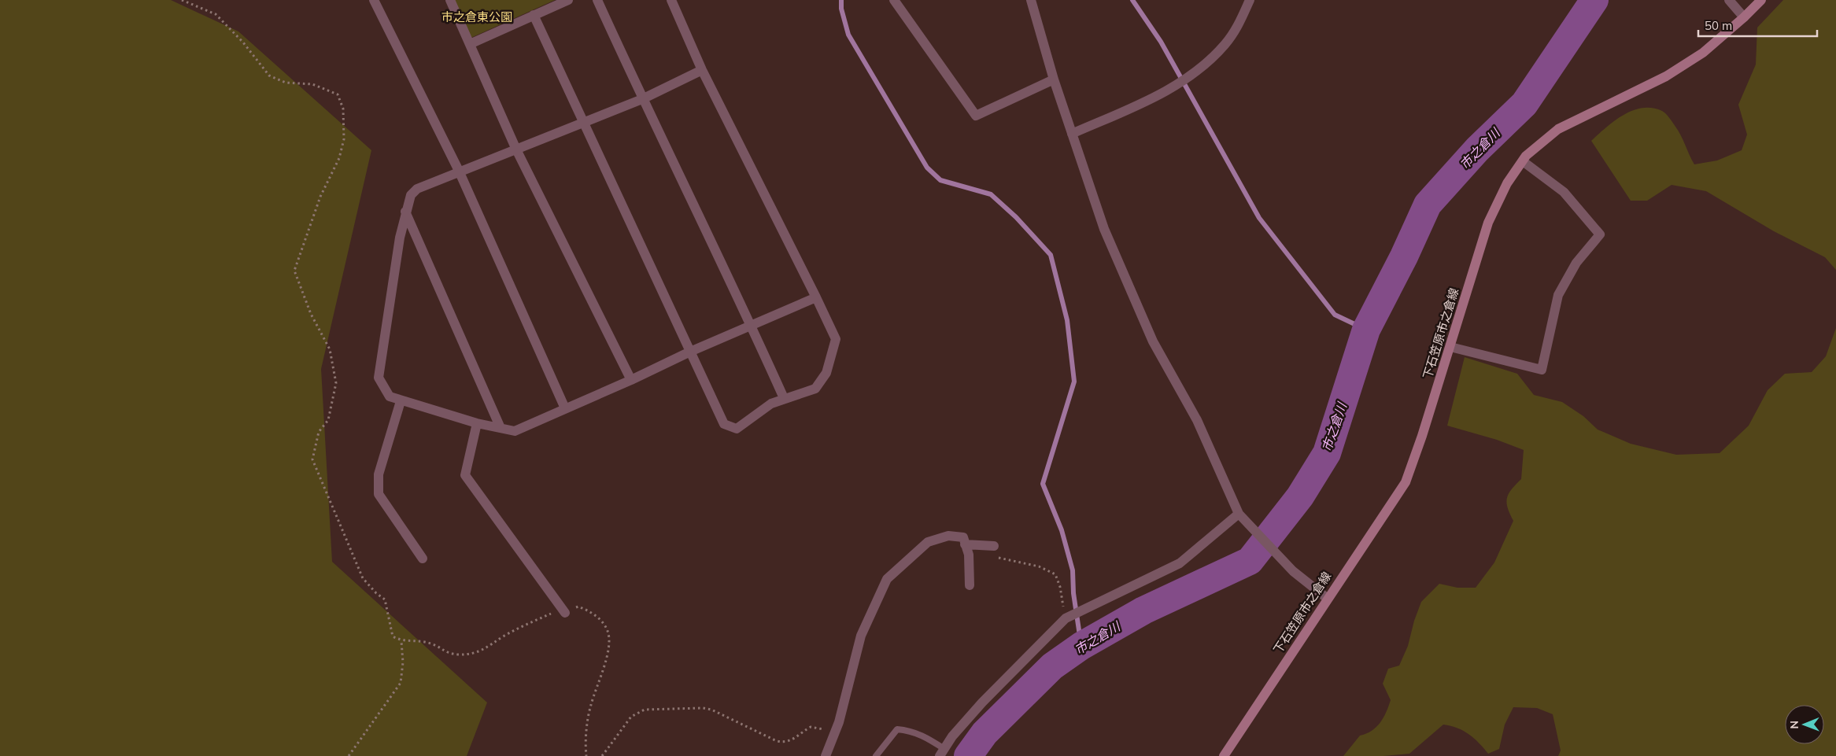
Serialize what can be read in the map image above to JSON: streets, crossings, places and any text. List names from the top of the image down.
{
  "streets": {
    "main road": ["下石笠原市之倉線"]
  },
  "water": ["市之倉川"],
  "parks": ["市之倉東公園"],
  "scale_bar": "50 m",
  "north": "left"
}
